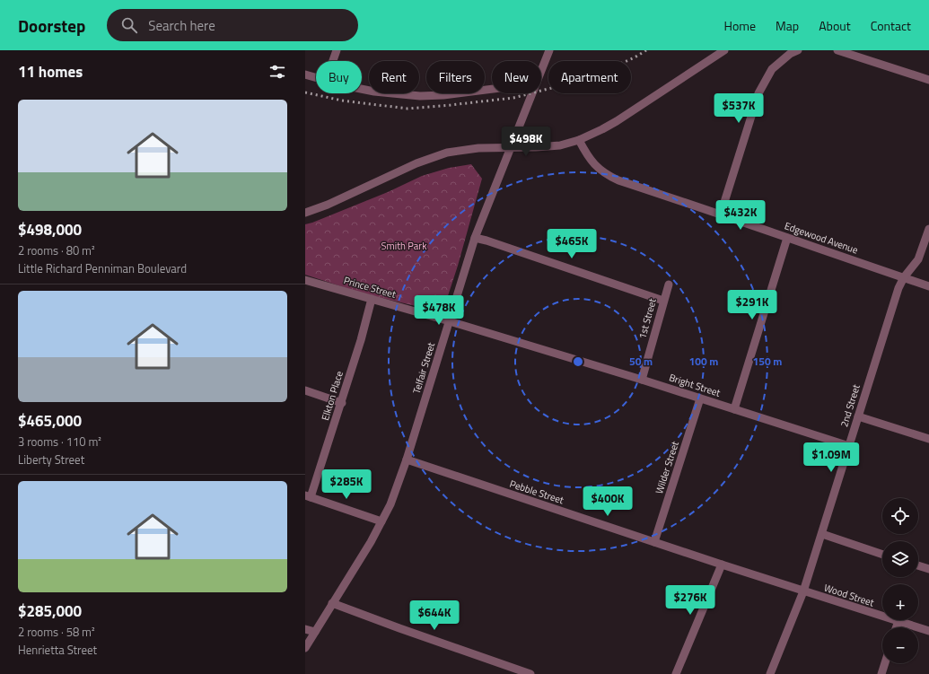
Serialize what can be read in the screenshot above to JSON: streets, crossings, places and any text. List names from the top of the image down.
{
  "streets": {
    "street": [
      "Edgewood Avenue",
      "Prince Street",
      "1st Street",
      "Telfair Street",
      "Bright Street",
      "Elkton Place",
      "2nd Street",
      "Wilder Street",
      "Pebble Street",
      "Wood Street"
    ]
  },
  "crossings": [
    ["Edgewood Avenue", "2nd Street"],
    ["Prince Street", "Telfair Street"],
    ["Prince Street", "Bright Street"],
    ["Prince Street", "Elkton Place"],
    ["1st Street", "Bright Street"],
    ["Telfair Street", "Bright Street"],
    ["Telfair Street", "Pebble Street"],
    ["Bright Street", "2nd Street"],
    ["Bright Street", "Wilder Street"],
    ["2nd Street", "Pebble Street"],
    ["2nd Street", "Wood Street"],
    ["Wilder Street", "Pebble Street"],
    ["Pebble Street", "Wood Street"]
  ],
  "parks": ["Smith Park"],
  "page": {
    "header": "Doorstep",
    "search": "Search here",
    "nav": [
      "Home",
      "Map",
      "About",
      "Contact"
    ],
    "heading": "11 homes",
    "chip": [
      "Buy",
      "Rent",
      "Filters",
      "New",
      "Apartment"
    ],
    "list": [
      {
        "name": "$498,000",
        "note": "2 rooms · 80 m² · Little Richard Penniman Boulevard"
      },
      {
        "name": "$465,000",
        "note": "3 rooms · 110 m² · Liberty Street"
      },
      {
        "name": "$285,000",
        "note": "2 rooms · 58 m² · Henrietta Street"
      }
    ],
    "price": [
      "$537K",
      "$498K",
      "$432K",
      "$465K",
      "$291K",
      "$478K",
      "$1.09M",
      "$285K",
      "$400K",
      "$276K",
      "$644K"
    ],
    "map_buttons": ["+", "−"]
  },
  "rings": ["50 m", "100 m", "150 m"]
}
